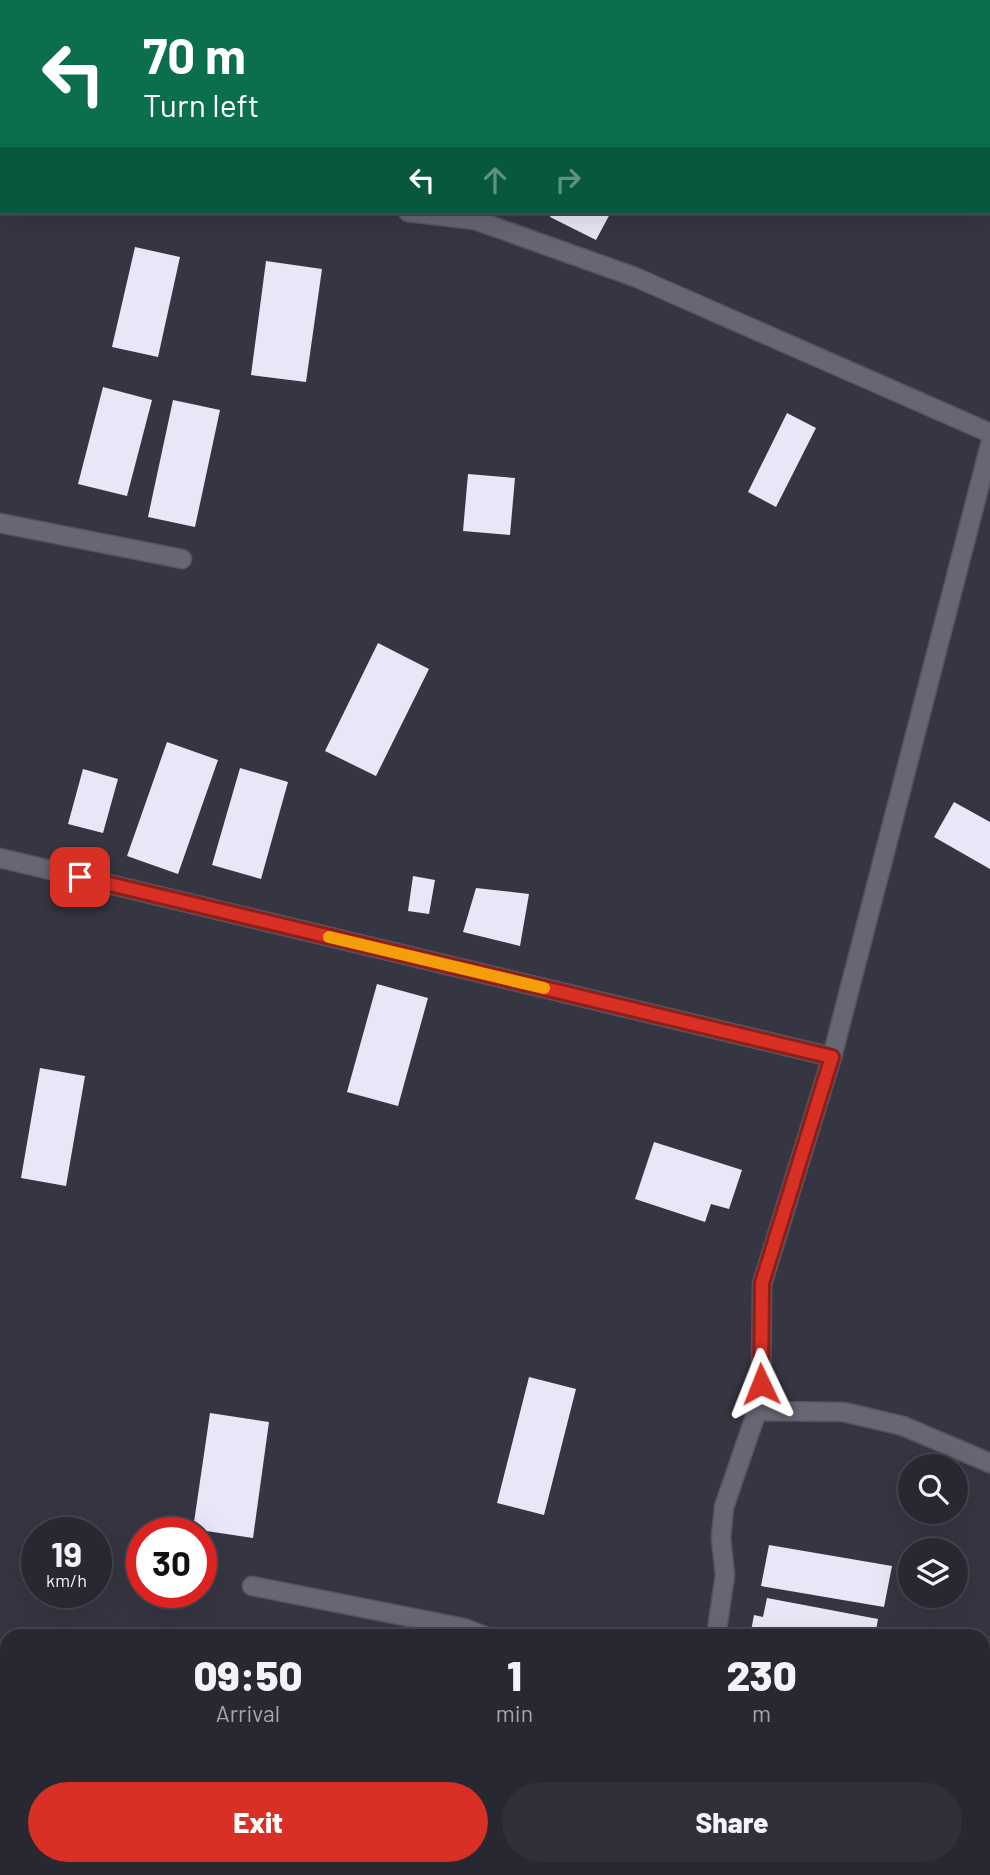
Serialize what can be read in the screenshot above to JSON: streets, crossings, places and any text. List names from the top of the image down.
{
  "page": {
    "turn": ["70 m", "Turn left"],
    "speed": "19 km/h",
    "limit": "30",
    "eta": [
      "09:50",
      "Arrival",
      "1",
      "min",
      "230",
      "m"
    ],
    "buttons": ["Exit", "Share"]
  }
}
